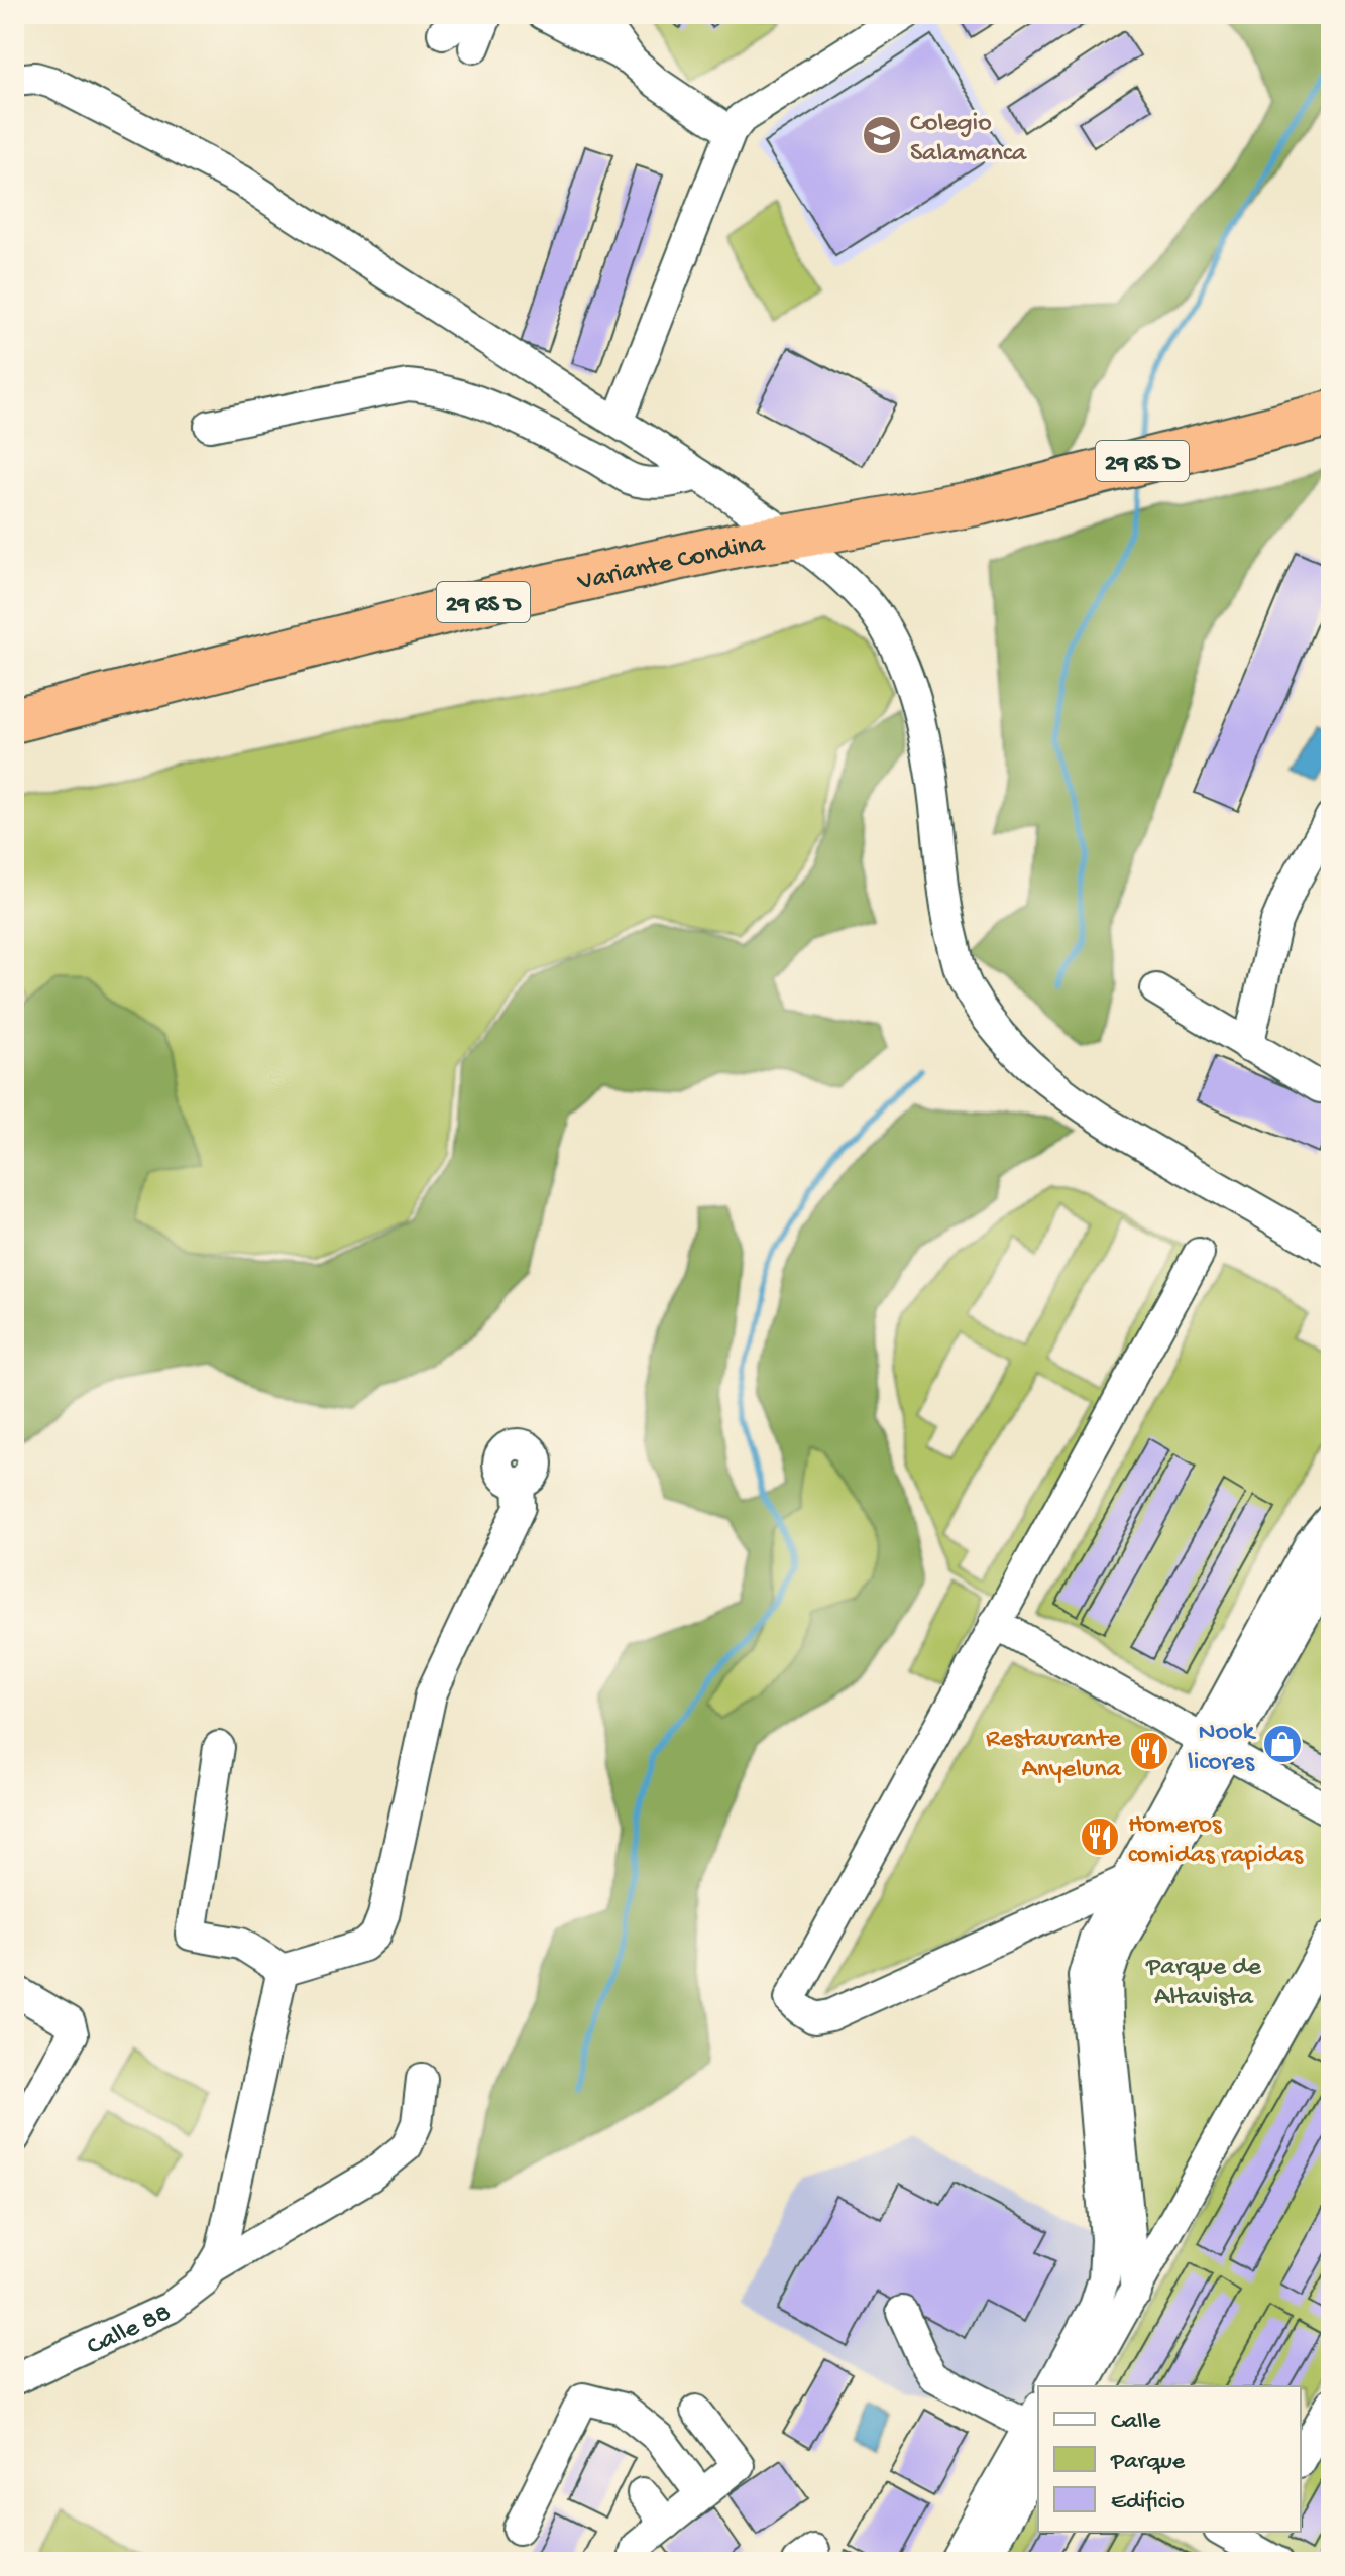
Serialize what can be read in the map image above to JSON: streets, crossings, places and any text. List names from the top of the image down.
{
  "streets": {
    "highway": ["29 RS D", "Variante Condina"],
    "street": ["Calle 88"]
  },
  "parks": ["Parque de Altavista"],
  "places": {
    "school or university": ["Colegio Salamanca"],
    "shop": ["Nook licores"],
    "restaurant": ["Restaurante Anyeluna", "Homeros comidas rapidas"]
  },
  "legend": ["Calle", "Parque", "Edificio"]
}
